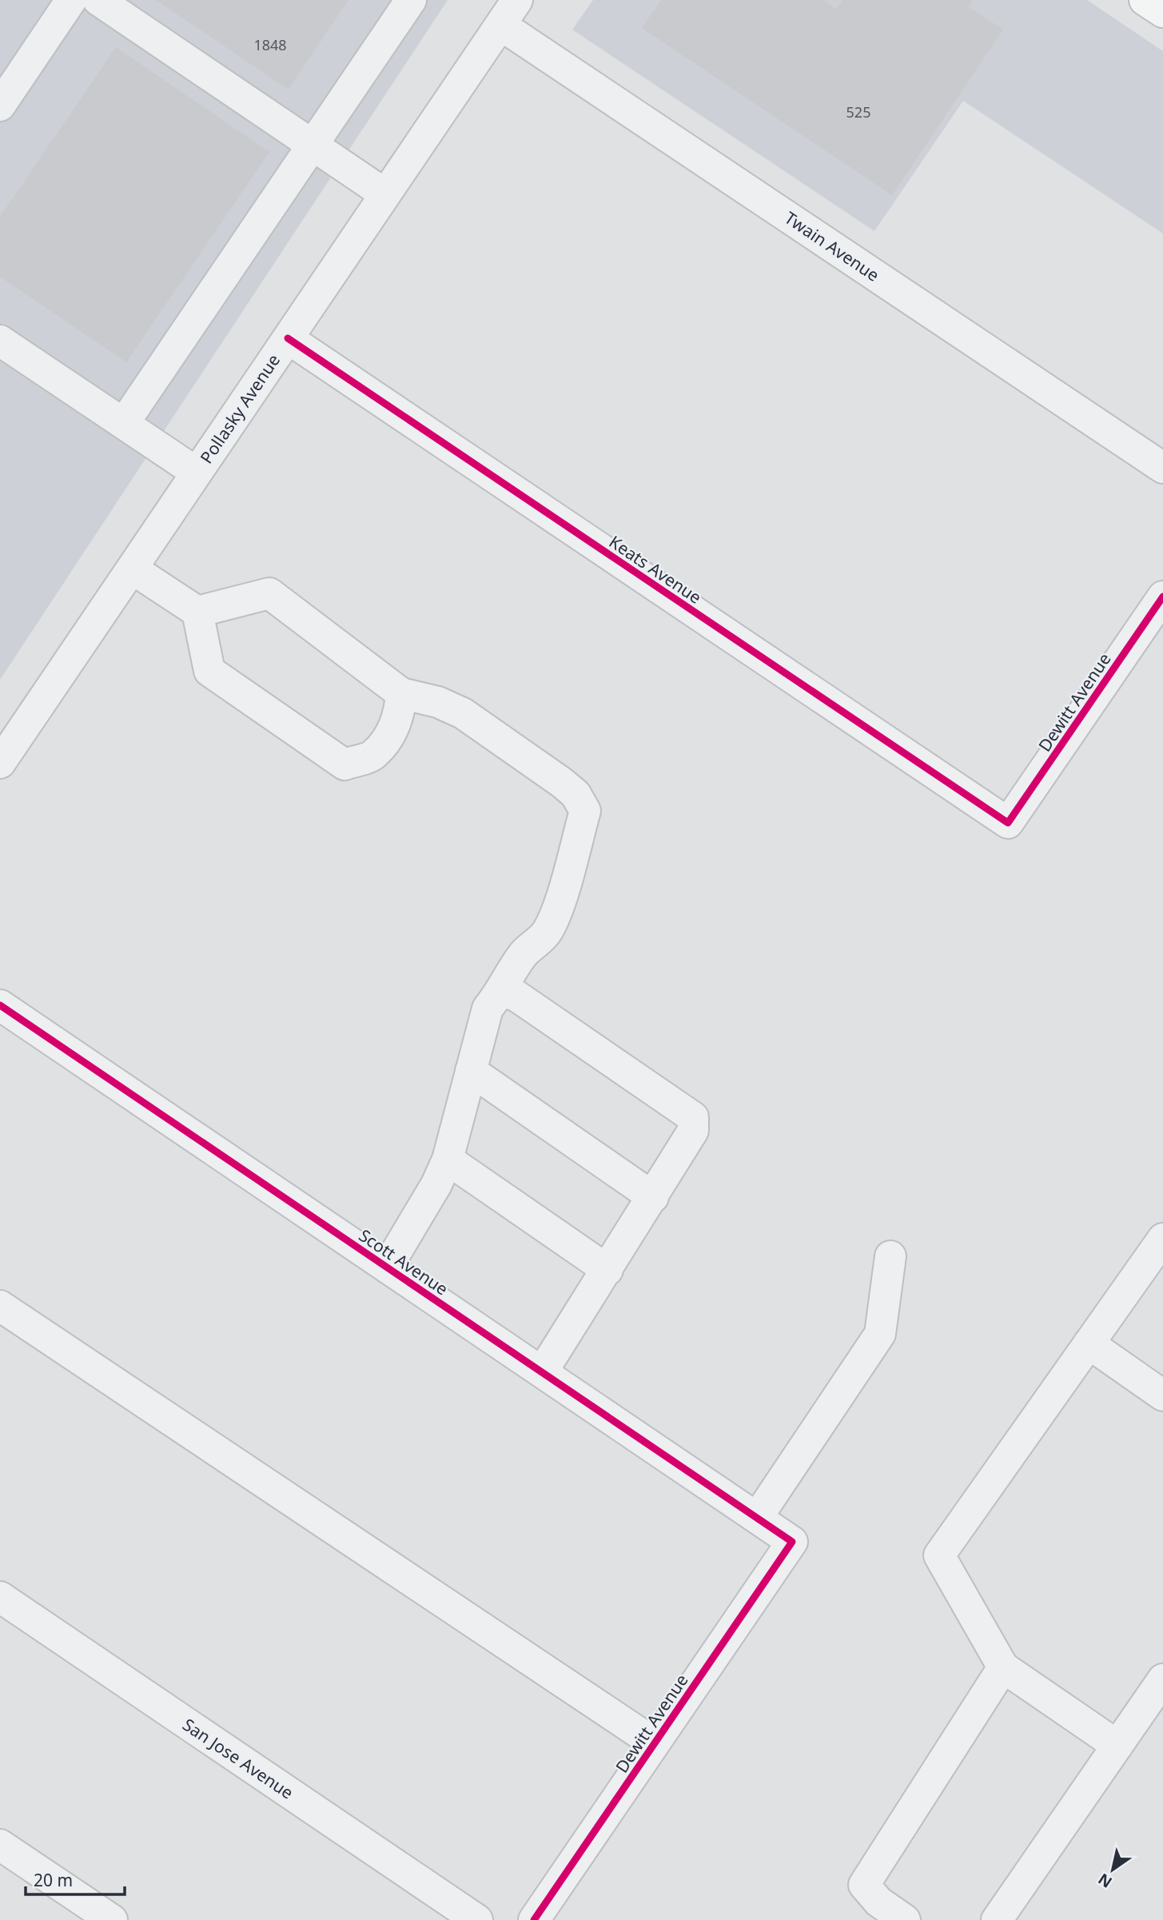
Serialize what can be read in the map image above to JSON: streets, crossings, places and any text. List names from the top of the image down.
{
  "streets": {
    "street": [
      "Twain Avenue",
      "Pollasky Avenue",
      "Keats Avenue",
      "Dewitt Avenue",
      "Scott Avenue",
      "San Jose Avenue"
    ]
  },
  "crossings": [
    ["Twain Avenue", "Pollasky Avenue"],
    ["Pollasky Avenue", "Keats Avenue"],
    ["Keats Avenue", "Dewitt Avenue"],
    ["Dewitt Avenue", "Scott Avenue"]
  ],
  "house_numbers": ["1848", "525"],
  "scale_bar": "20 m",
  "north": "bottom left"
}
